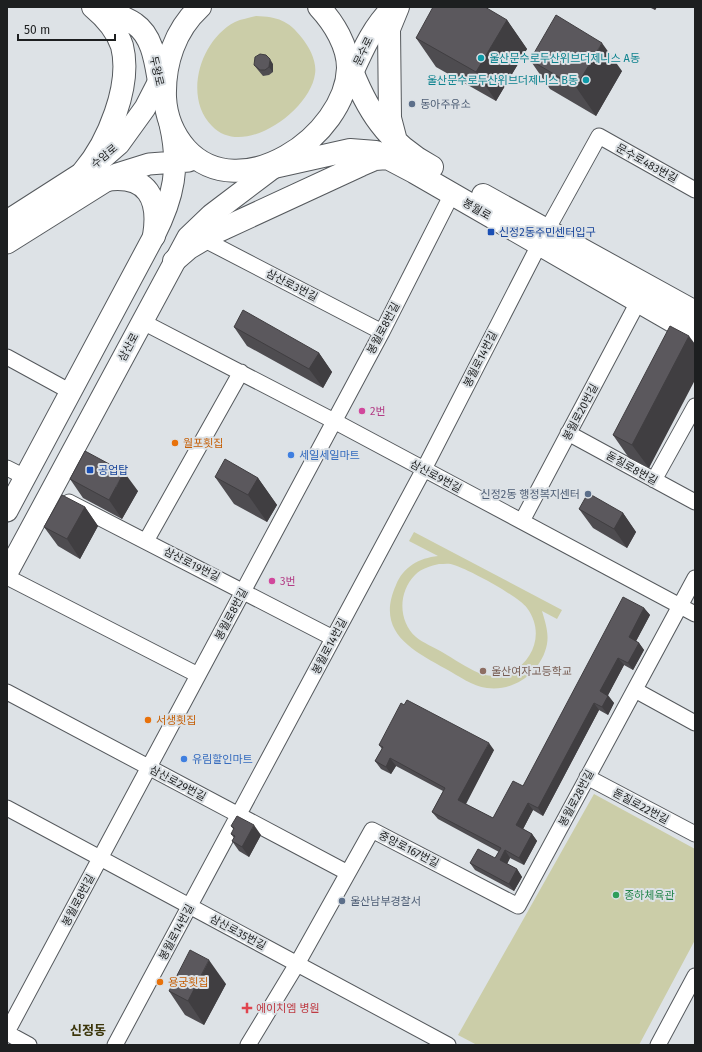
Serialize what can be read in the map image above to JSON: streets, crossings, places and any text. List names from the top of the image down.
{
  "streets": {
    "main road": [
      "문수로",
      "두왕로",
      "수암로",
      "봉월로",
      "삼산로"
    ],
    "street": [
      "문수로483번길",
      "삼산로3번길",
      "봉월로8번길",
      "봉월로14번길",
      "봉월로20번길",
      "돋질로8번길",
      "삼산로9번길",
      "삼산로19번길",
      "삼산로29번길",
      "봉월로28번길",
      "돋질로22번길",
      "중앙로167번길",
      "삼산로35번길"
    ]
  },
  "crossings": [
    ["문수로", "봉월로"],
    ["두왕로", "수암로"],
    ["수암로", "봉월로"],
    ["문수로483번길", "봉월로14번길"],
    ["봉월로", "봉월로8번길"],
    ["봉월로", "삼산로"],
    ["봉월로", "봉월로14번길"],
    ["봉월로", "봉월로20번길"],
    ["삼산로3번길", "봉월로8번길"],
    ["봉월로8번길", "삼산로9번길"],
    ["봉월로8번길", "삼산로19번길"],
    ["봉월로8번길", "삼산로29번길"],
    ["봉월로8번길", "삼산로35번길"],
    ["삼산로", "삼산로9번길"],
    ["삼산로", "삼산로19번길"],
    ["봉월로14번길", "삼산로9번길"],
    ["봉월로14번길", "삼산로19번길"],
    ["봉월로14번길", "삼산로29번길"],
    ["봉월로14번길", "삼산로35번길"],
    ["봉월로20번길", "돋질로8번길"],
    ["봉월로20번길", "삼산로9번길"],
    ["삼산로9번길", "봉월로28번길"],
    ["삼산로29번길", "중앙로167번길"],
    ["봉월로28번길", "돋질로22번길"],
    ["봉월로28번길", "중앙로167번길"],
    ["중앙로167번길", "삼산로35번길"]
  ],
  "districts": ["신정동"],
  "places": {
    "other": [
      "울산문수로두산위브더제니스 A동",
      "울산문수로두산위브더제니스 B동",
      "동아주유소",
      "2번",
      "월포횟집",
      "세일세일마트",
      "신정2동 행정복지센터",
      "3번",
      "울산여자고등학교",
      "서생횟집",
      "유림할인마트",
      "종하체육관",
      "울산남부경찰서",
      "용궁횟집"
    ],
    "transit": ["신정2동주민센터입구", "공업탑"],
    "health": ["에이치엠 병원"]
  },
  "scale_bar": "50 m"
}
